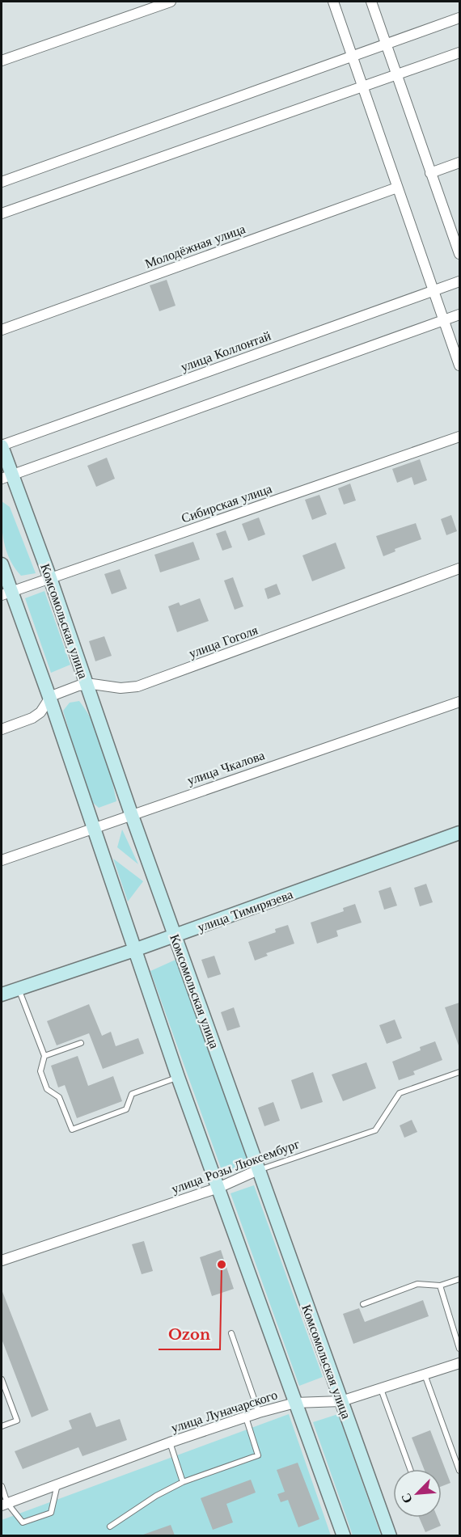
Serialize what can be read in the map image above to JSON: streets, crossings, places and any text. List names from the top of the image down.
{
  "streets": {
    "street": [
      "Молодёжная улица",
      "улица Коллонтай",
      "Сибирская улица",
      "Комсомольская улица",
      "улица Гоголя",
      "улица Чкалова",
      "улица Тимирязева",
      "улица Розы Люксембург",
      "улица Луначарского"
    ]
  },
  "crossings": [
    ["улица Коллонтай", "Комсомольская улица"],
    ["Сибирская улица", "Комсомольская улица"],
    ["Комсомольская улица", "улица Гоголя"],
    ["Комсомольская улица", "улица Чкалова"],
    ["Комсомольская улица", "улица Тимирязева"],
    ["Комсомольская улица", "улица Розы Люксембург"],
    ["Комсомольская улица", "улица Луначарского"]
  ],
  "places": ["Ozon"],
  "north": "bottom left"
}
